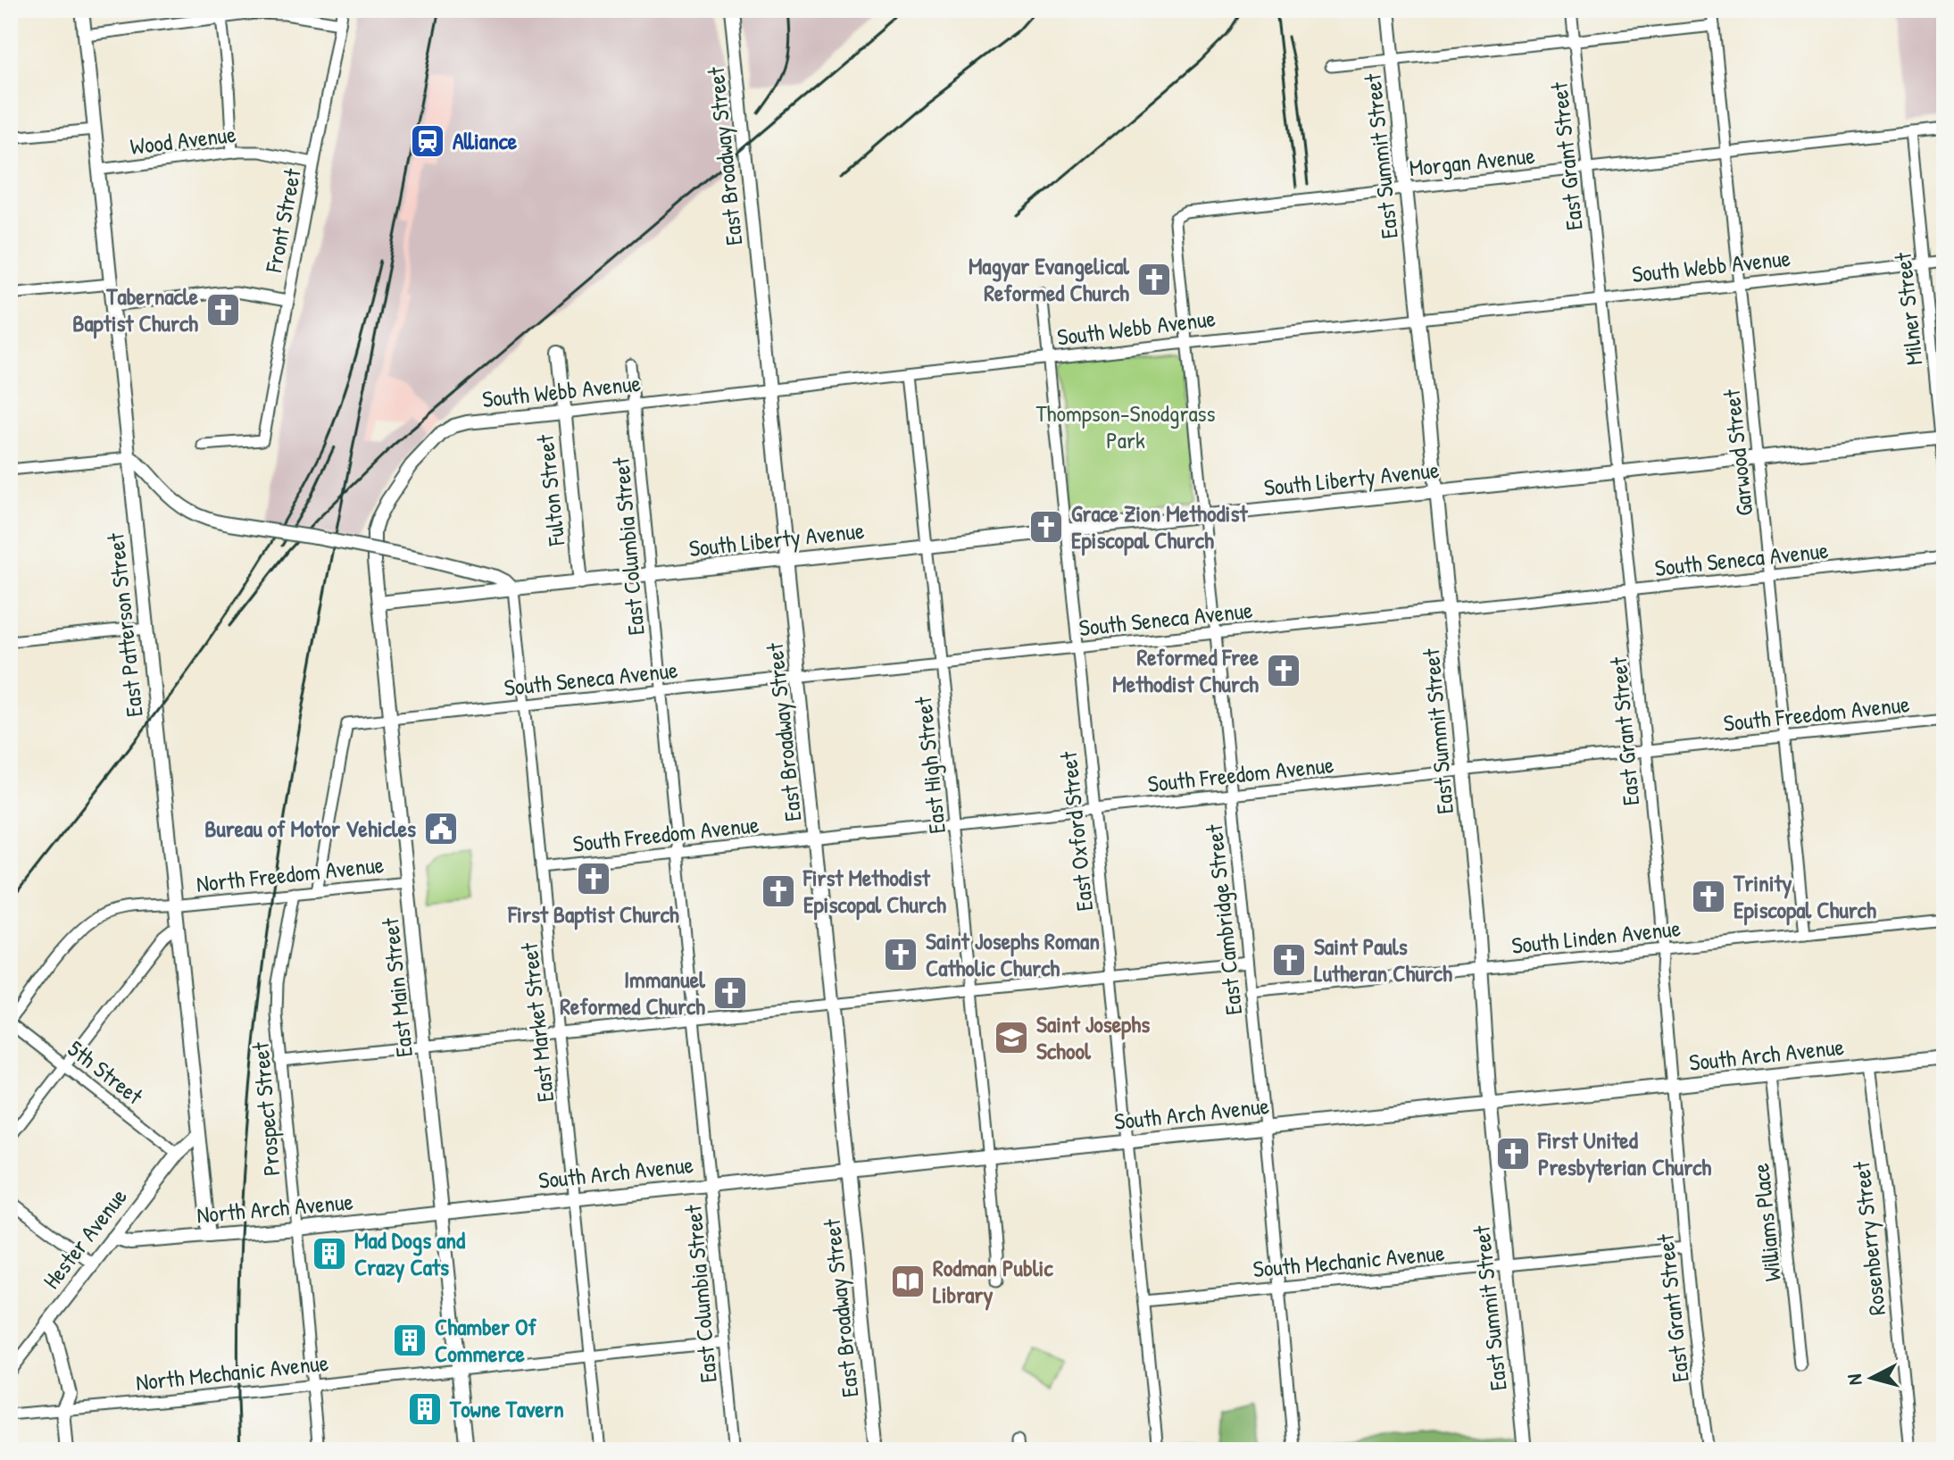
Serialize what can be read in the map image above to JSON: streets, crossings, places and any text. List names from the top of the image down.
{
  "streets": {
    "street": [
      "Wood Avenue",
      "East Broadway Street",
      "East Summit Street",
      "East Grant Street",
      "Morgan Avenue",
      "Front Street",
      "South Webb Avenue",
      "Milner Street",
      "Garwood Street",
      "South Liberty Avenue",
      "Fulton Street",
      "East Columbia Street",
      "South Seneca Avenue",
      "East Patterson Street",
      "South Freedom Avenue",
      "East High Street",
      "East Oxford Street",
      "North Freedom Avenue",
      "East Cambridge Street",
      "South Linden Avenue",
      "East Main Street",
      "East Market Street",
      "South Arch Avenue",
      "5th Street",
      "Prospect Street",
      "North Arch Avenue",
      "Williams Place",
      "Hester Avenue",
      "Rosenberry Street",
      "South Mechanic Avenue",
      "North Mechanic Avenue"
    ]
  },
  "crossings": [
    ["Wood Avenue", "Front Street"],
    ["Wood Avenue", "East Patterson Street"],
    ["East Broadway Street", "South Webb Avenue"],
    ["East Broadway Street", "South Liberty Avenue"],
    ["East Broadway Street", "South Seneca Avenue"],
    ["East Broadway Street", "South Freedom Avenue"],
    ["East Broadway Street", "South Arch Avenue"],
    ["East Summit Street", "Morgan Avenue"],
    ["East Summit Street", "South Webb Avenue"],
    ["East Summit Street", "South Liberty Avenue"],
    ["East Summit Street", "South Seneca Avenue"],
    ["East Summit Street", "South Freedom Avenue"],
    ["East Summit Street", "South Linden Avenue"],
    ["East Summit Street", "South Arch Avenue"],
    ["East Summit Street", "South Mechanic Avenue"],
    ["East Grant Street", "Morgan Avenue"],
    ["East Grant Street", "South Webb Avenue"],
    ["East Grant Street", "South Liberty Avenue"],
    ["East Grant Street", "South Seneca Avenue"],
    ["East Grant Street", "South Freedom Avenue"],
    ["East Grant Street", "South Linden Avenue"],
    ["East Grant Street", "South Arch Avenue"],
    ["East Grant Street", "South Mechanic Avenue"],
    ["Morgan Avenue", "Milner Street"],
    ["Morgan Avenue", "Garwood Street"],
    ["Morgan Avenue", "East Cambridge Street"],
    ["South Webb Avenue", "Milner Street"],
    ["South Webb Avenue", "Garwood Street"],
    ["South Webb Avenue", "Fulton Street"],
    ["South Webb Avenue", "East Columbia Street"],
    ["South Webb Avenue", "East High Street"],
    ["South Webb Avenue", "East Oxford Street"],
    ["South Webb Avenue", "East Cambridge Street"],
    ["South Webb Avenue", "East Main Street"],
    ["Milner Street", "South Liberty Avenue"],
    ["Garwood Street", "South Liberty Avenue"],
    ["Garwood Street", "South Seneca Avenue"],
    ["Garwood Street", "South Freedom Avenue"],
    ["Garwood Street", "South Linden Avenue"],
    ["South Liberty Avenue", "Fulton Street"],
    ["South Liberty Avenue", "East Columbia Street"],
    ["South Liberty Avenue", "East High Street"],
    ["South Liberty Avenue", "East Oxford Street"],
    ["South Liberty Avenue", "East Cambridge Street"],
    ["South Liberty Avenue", "East Main Street"],
    ["South Liberty Avenue", "East Market Street"],
    ["East Columbia Street", "South Seneca Avenue"],
    ["East Columbia Street", "South Freedom Avenue"],
    ["East Columbia Street", "South Arch Avenue"],
    ["South Seneca Avenue", "East High Street"],
    ["South Seneca Avenue", "East Oxford Street"],
    ["South Seneca Avenue", "North Freedom Avenue"],
    ["South Seneca Avenue", "East Cambridge Street"],
    ["South Seneca Avenue", "East Main Street"],
    ["South Seneca Avenue", "East Market Street"],
    ["East Patterson Street", "North Freedom Avenue"],
    ["East Patterson Street", "North Arch Avenue"],
    ["East Patterson Street", "Hester Avenue"],
    ["South Freedom Avenue", "East High Street"],
    ["South Freedom Avenue", "East Oxford Street"],
    ["South Freedom Avenue", "East Cambridge Street"],
    ["South Freedom Avenue", "East Market Street"],
    ["East High Street", "South Arch Avenue"],
    ["East Oxford Street", "South Arch Avenue"],
    ["East Oxford Street", "South Mechanic Avenue"],
    ["North Freedom Avenue", "East Main Street"],
    ["North Freedom Avenue", "5th Street"],
    ["North Freedom Avenue", "Prospect Street"],
    ["East Cambridge Street", "South Linden Avenue"],
    ["East Cambridge Street", "South Arch Avenue"],
    ["East Cambridge Street", "South Mechanic Avenue"],
    ["East Main Street", "South Arch Avenue"],
    ["East Main Street", "North Arch Avenue"],
    ["East Main Street", "North Mechanic Avenue"],
    ["East Market Street", "South Arch Avenue"],
    ["East Market Street", "North Mechanic Avenue"],
    ["South Arch Avenue", "North Arch Avenue"],
    ["South Arch Avenue", "Williams Place"],
    ["South Arch Avenue", "Rosenberry Street"],
    ["5th Street", "Hester Avenue"],
    ["Prospect Street", "North Arch Avenue"],
    ["Prospect Street", "North Mechanic Avenue"],
    ["North Arch Avenue", "Hester Avenue"]
  ],
  "parks": ["Thompson-Snodgrass Park"],
  "places": {
    "station": ["Alliance"],
    "church": [
      "Magyar Evangelical Reformed Church",
      "Tabernacle Baptist Church",
      "Grace Zion Methodist Episcopal Church",
      "Reformed Free Methodist Church",
      "First Baptist Church",
      "First Methodist Episcopal Church",
      "Trinity Episcopal Church",
      "Saint Josephs Roman Catholic Church",
      "Saint Pauls Lutheran Church",
      "Immanuel Reformed Church",
      "First United Presbyterian Church"
    ],
    "public building": ["Bureau of Motor Vehicles"],
    "school or university": ["Saint Josephs School"],
    "building": ["Mad Dogs and Crazy Cats", "Chamber Of Commerce", "Towne Tavern"],
    "library": ["Rodman Public Library"]
  },
  "north": "left"
}
